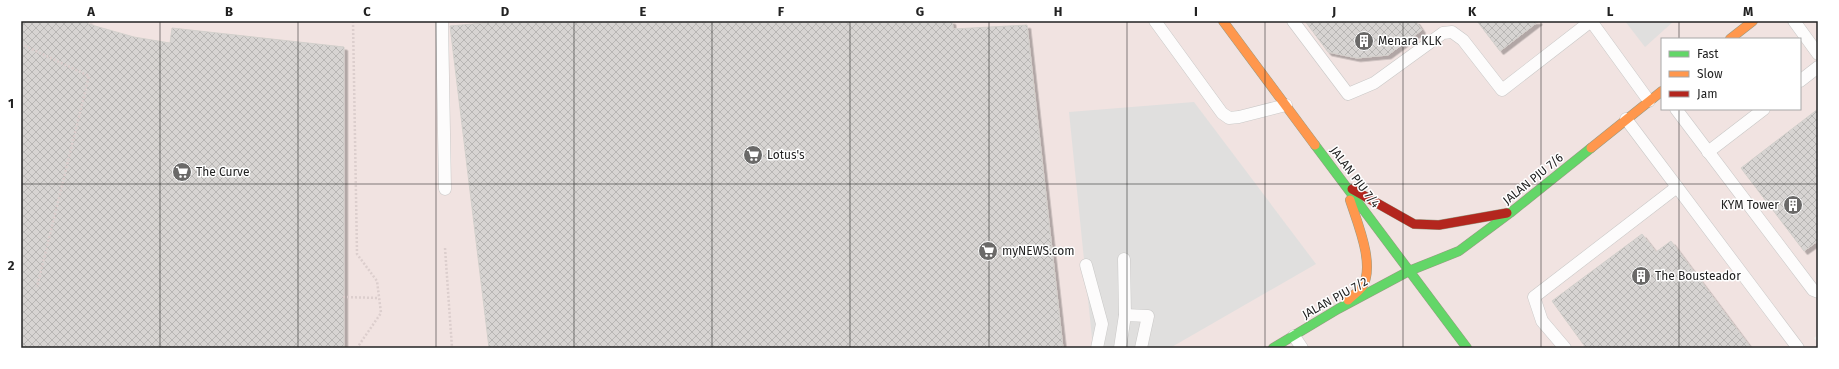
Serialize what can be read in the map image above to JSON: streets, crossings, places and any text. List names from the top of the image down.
{
  "streets": {
    "street": ["JALAN PJU 7/4", "JALAN PJU 7/6", "JALAN PJU 7/2"]
  },
  "crossings": [
    ["JALAN PJU 7/4", "JALAN PJU 7/6"],
    ["JALAN PJU 7/4", "JALAN PJU 7/2"],
    ["JALAN PJU 7/6", "JALAN PJU 7/2"]
  ],
  "places": {
    "building": ["Menara KLK", "KYM Tower", "The Bousteador"],
    "supermarket": ["Lotus's", "The Curve", "myNEWS.com"]
  },
  "legend": ["Fast", "Slow", "Jam"],
  "grid": {
    "columns": [
      "A",
      "B",
      "C",
      "D",
      "E",
      "F",
      "G",
      "H",
      "I",
      "J",
      "K",
      "L",
      "M"
    ],
    "rows": ["1", "2"]
  }
}
